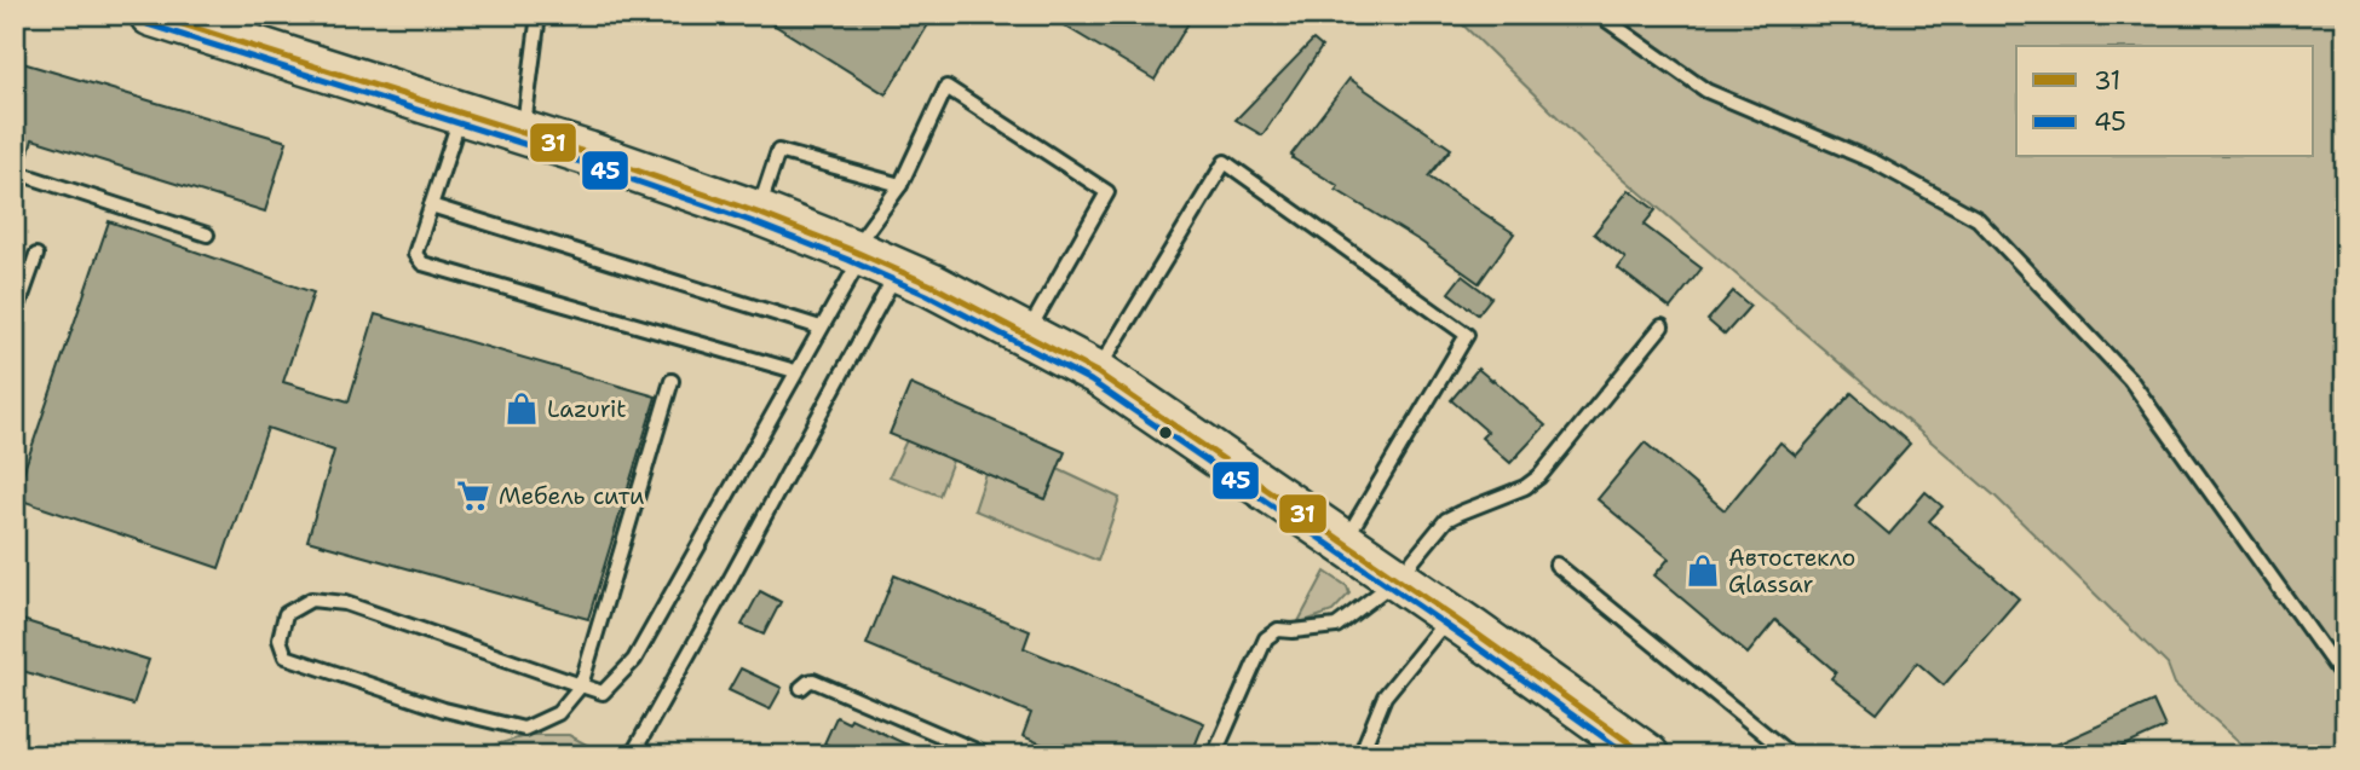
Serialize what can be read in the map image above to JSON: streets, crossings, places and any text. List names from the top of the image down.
{
  "places": {
    "shop": ["Lazurit", "Автостекло Glassar"],
    "supermarket": ["Мебель сити"]
  },
  "lines": ["transit line 31", "transit line 45"],
  "legend": ["31", "45"]
}
